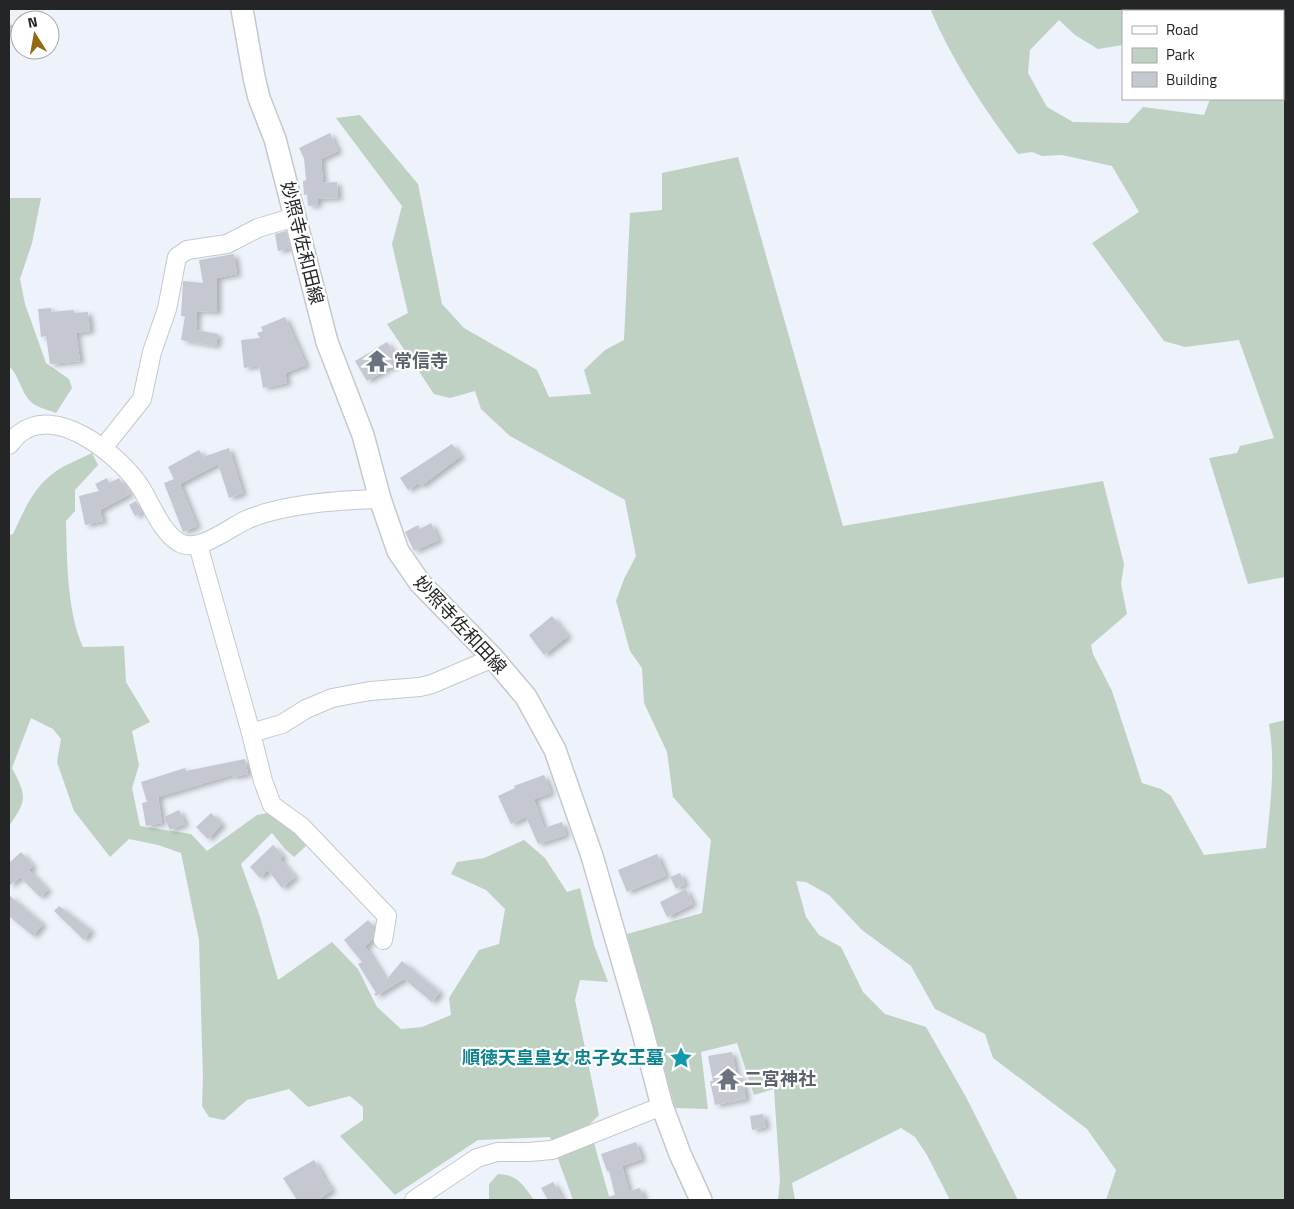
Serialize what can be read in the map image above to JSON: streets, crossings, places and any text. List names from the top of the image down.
{
  "streets": {
    "main road": ["妙照寺佐和田線"]
  },
  "places": {
    "temple": ["常信寺", "二宮神社"],
    "place": ["順徳天皇皇女 忠子女王墓"]
  },
  "legend": ["Road", "Park", "Building"],
  "north": "top"
}
